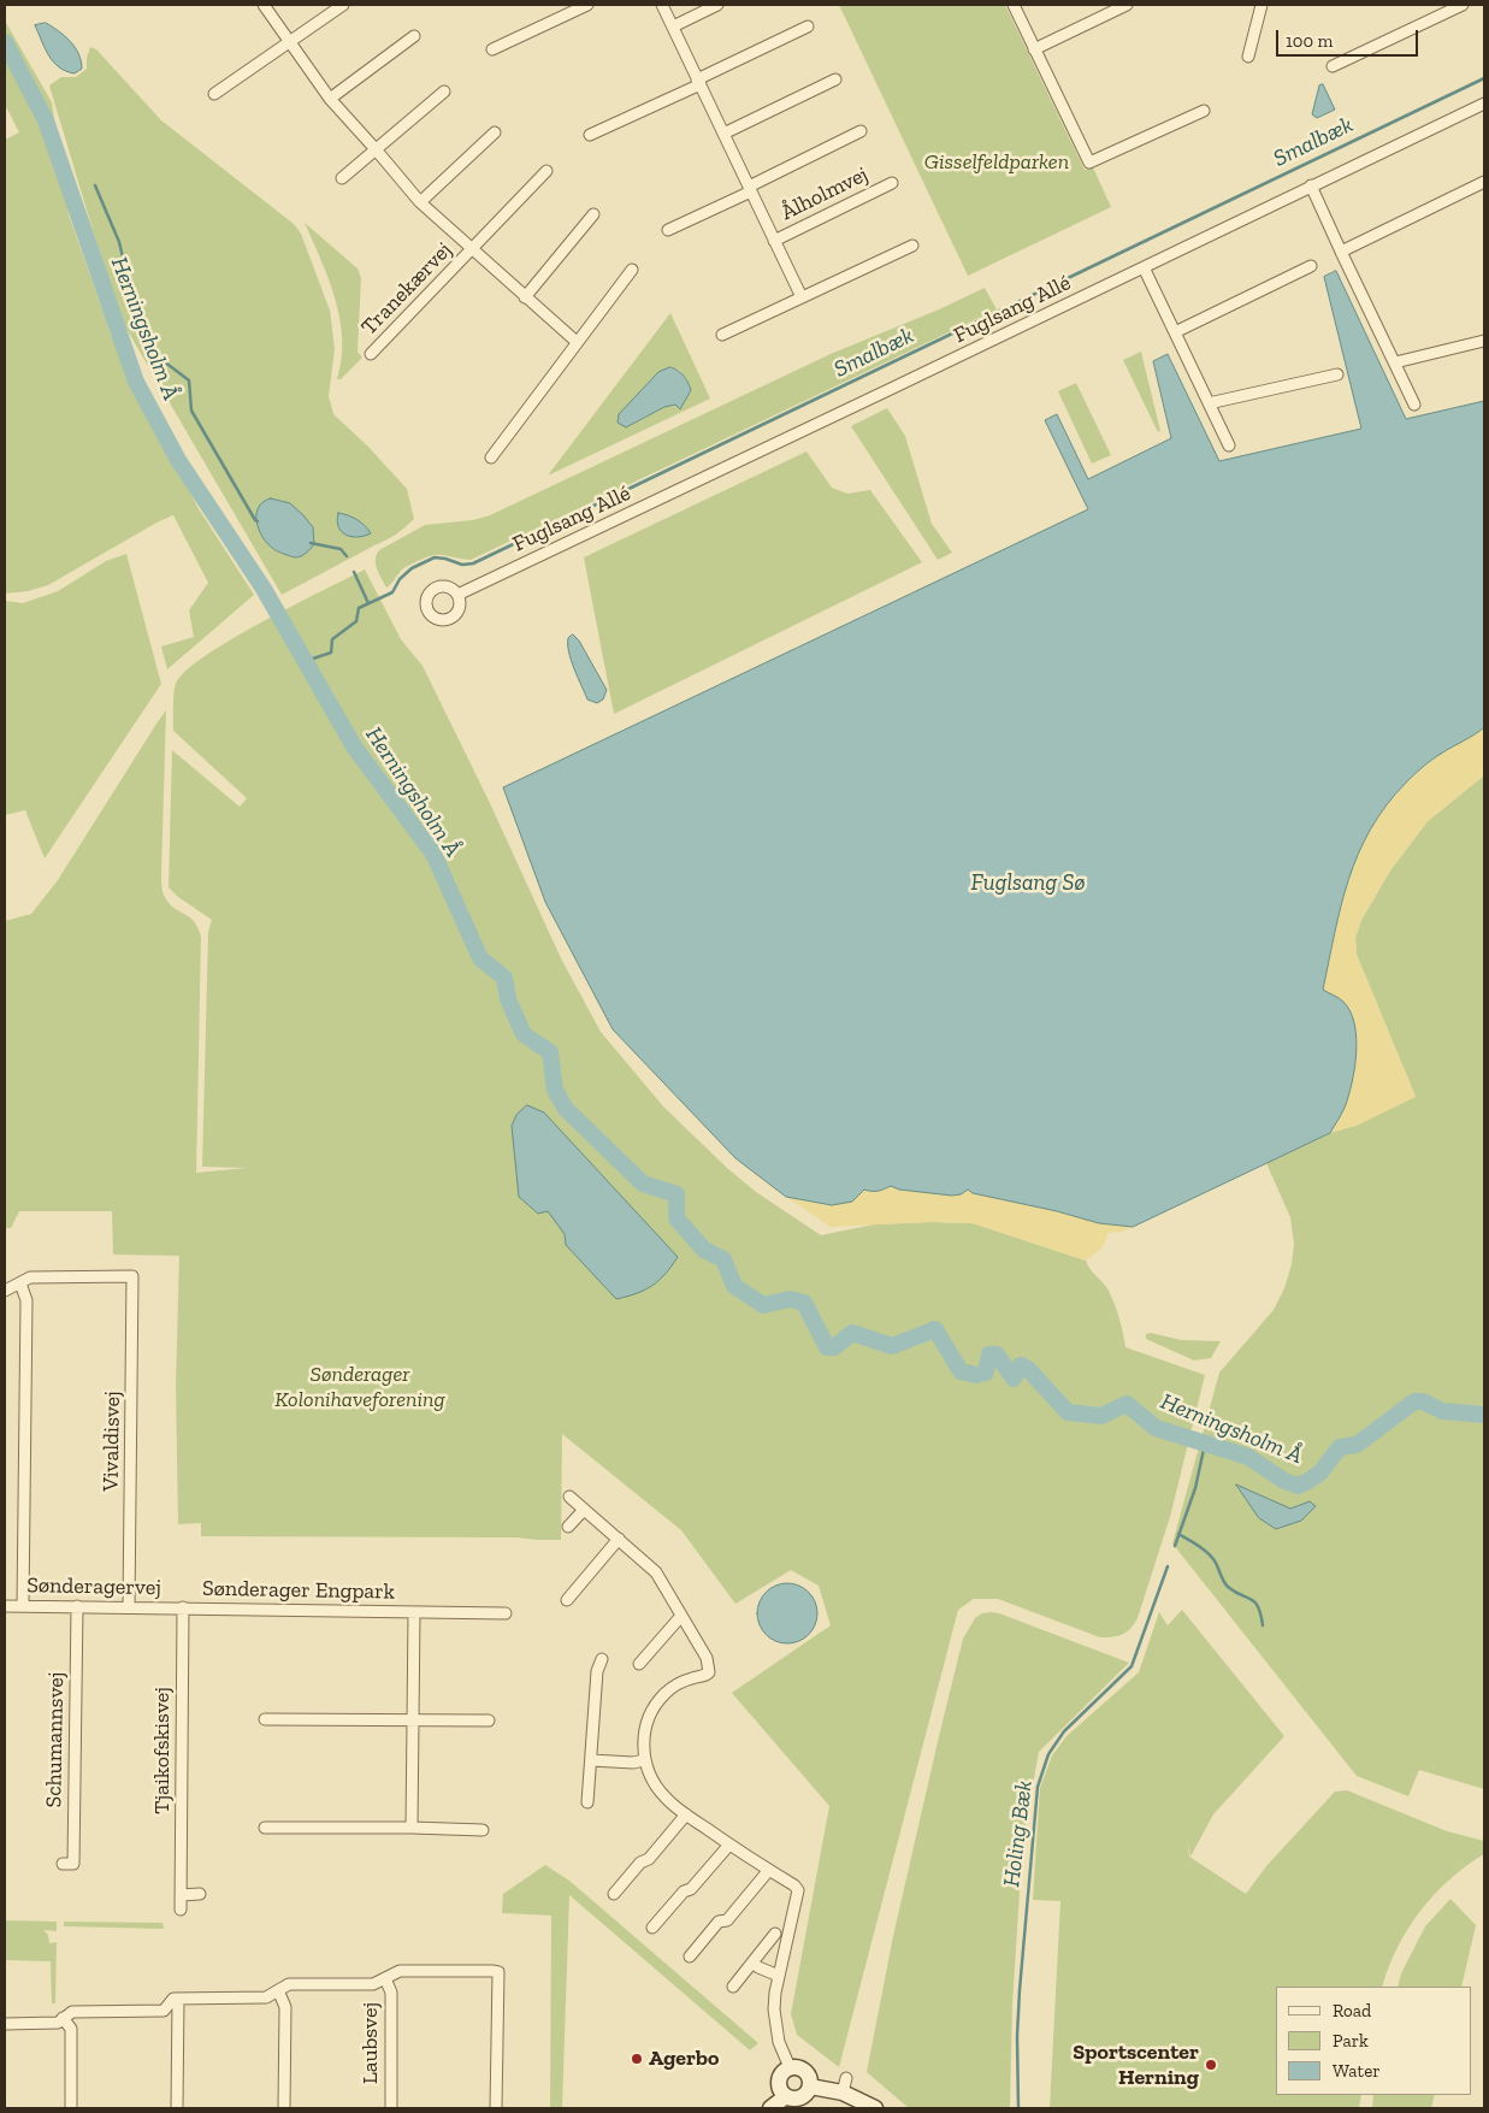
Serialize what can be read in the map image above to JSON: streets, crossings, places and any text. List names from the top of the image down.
{
  "streets": {
    "street": [
      "Ålholmvej",
      "Tranekærvej",
      "Fuglsang Allé",
      "Vivaldisvej",
      "Sønderagervej",
      "Sønderager Engpark",
      "Schumannsvej",
      "Tjaikofskisvej",
      "Laubsvej"
    ]
  },
  "crossings": [
    ["Vivaldisvej", "Sønderagervej"],
    ["Sønderagervej", "Sønderager Engpark"],
    ["Sønderagervej", "Schumannsvej"],
    ["Sønderagervej", "Tjaikofskisvej"],
    ["Sønderager Engpark", "Tjaikofskisvej"]
  ],
  "water": [
    "Smalbæk",
    "Herningsholm Å",
    "Fuglsang Sø",
    "Holing Bæk"
  ],
  "parks": ["Gisselfeldparken", "Sønderager Kolonihaveforening"],
  "places": ["Agerbo", "Sportscenter Herning"],
  "legend": ["Road", "Park", "Water"],
  "scale_bar": "100 m"
}
